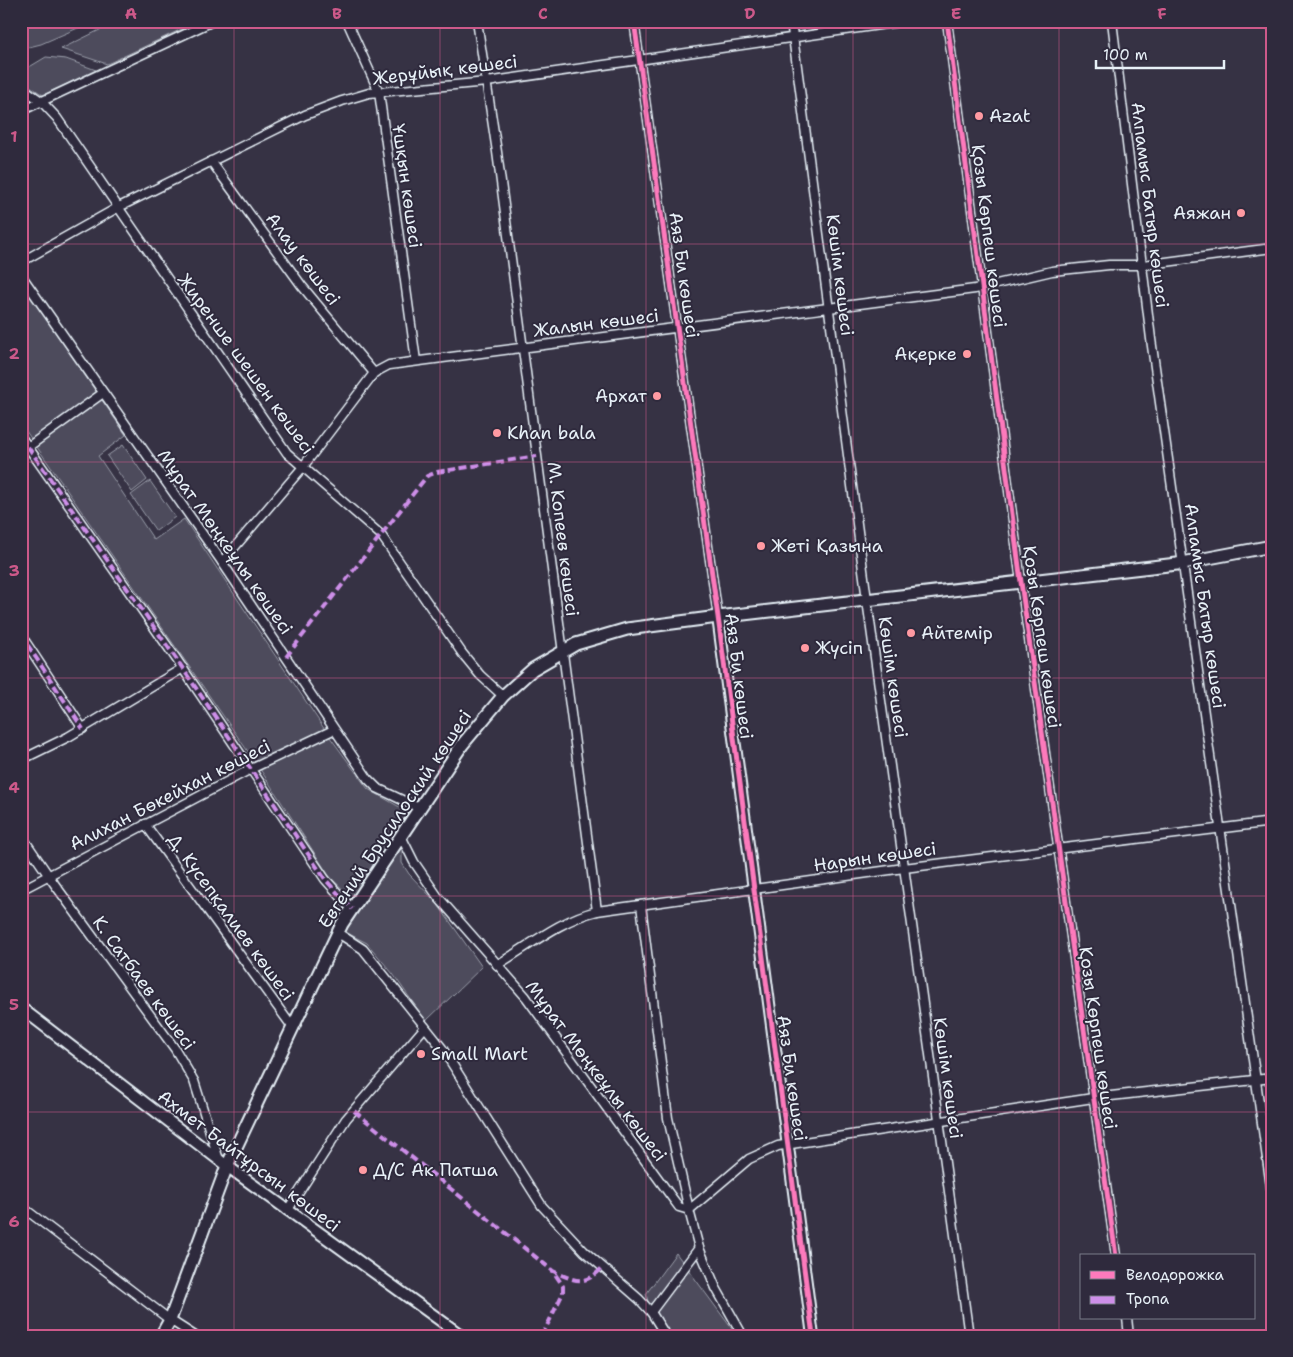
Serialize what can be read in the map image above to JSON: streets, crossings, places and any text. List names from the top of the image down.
{
  "streets": {
    "main road": ["Евгений Брусилоский көшесі"],
    "street": [
      "Жерұйық көшесі",
      "Ұшқын көшесі",
      "Алпамыс Батыр көшесі",
      "Қозы Көрпеш көшесі",
      "Алау көшесі",
      "Аяз Би көшесі",
      "Көшім көшесі",
      "Жалын көшесі",
      "Жиренше шешен көшесі",
      "М. Копеев көшесі",
      "Мұрат Мөңкеұлы көшесі",
      "Алихан Бөкейхан көшесі",
      "Нарын көшесі",
      "Д. Күсепқалиев көшесі",
      "К. Сатбаев көшесі",
      "Ахмет Байтұрсын көшесі"
    ]
  },
  "crossings": [
    ["Жерұйық көшесі", "Ұшқын көшесі"],
    ["Жерұйық көшесі", "Алау көшесі"],
    ["Жерұйық көшесі", "Аяз Би көшесі"],
    ["Жерұйық көшесі", "Көшім көшесі"],
    ["Жерұйық көшесі", "Жиренше шешен көшесі"],
    ["Жерұйық көшесі", "М. Копеев көшесі"],
    ["Ұшқын көшесі", "Жалын көшесі"],
    ["Алпамыс Батыр көшесі", "Жалын көшесі"],
    ["Алпамыс Батыр көшесі", "Евгений Брусилоский көшесі"],
    ["Алпамыс Батыр көшесі", "Нарын көшесі"],
    ["Қозы Көрпеш көшесі", "Жалын көшесі"],
    ["Қозы Көрпеш көшесі", "Евгений Брусилоский көшесі"],
    ["Қозы Көрпеш көшесі", "Нарын көшесі"],
    ["Алау көшесі", "Жалын көшесі"],
    ["Аяз Би көшесі", "Жалын көшесі"],
    ["Аяз Би көшесі", "Евгений Брусилоский көшесі"],
    ["Аяз Би көшесі", "Нарын көшесі"],
    ["Көшім көшесі", "Жалын көшесі"],
    ["Көшім көшесі", "Евгений Брусилоский көшесі"],
    ["Көшім көшесі", "Нарын көшесі"],
    ["Жалын көшесі", "М. Копеев көшесі"],
    ["Жиренше шешен көшесі", "Евгений Брусилоский көшесі"],
    ["М. Копеев көшесі", "Евгений Брусилоский көшесі"],
    ["М. Копеев көшесі", "Нарын көшесі"],
    ["Мұрат Мөңкеұлы көшесі", "Алихан Бөкейхан көшесі"],
    ["Мұрат Мөңкеұлы көшесі", "Евгений Брусилоский көшесі"],
    ["Мұрат Мөңкеұлы көшесі", "Нарын көшесі"],
    ["Алихан Бөкейхан көшесі", "Д. Күсепқалиев көшесі"],
    ["Алихан Бөкейхан көшесі", "К. Сатбаев көшесі"],
    ["Евгений Брусилоский көшесі", "Д. Күсепқалиев көшесі"],
    ["Евгений Брусилоский көшесі", "К. Сатбаев көшесі"],
    ["Евгений Брусилоский көшесі", "Ахмет Байтұрсын көшесі"],
    ["К. Сатбаев көшесі", "Ахмет Байтұрсын көшесі"]
  ],
  "places": [
    "Azat",
    "Аяжан",
    "Ақерке",
    "Архат",
    "Khan bala",
    "Жеті Қазына",
    "Айтемір",
    "Жүсіп",
    "Small Mart",
    "Д/С Ак Патша"
  ],
  "legend": ["Велодорожка", "Тропа"],
  "scale_bar": "100 m",
  "grid": {
    "columns": [
      "A",
      "B",
      "C",
      "D",
      "E",
      "F"
    ],
    "rows": [
      "1",
      "2",
      "3",
      "4",
      "5",
      "6"
    ]
  }
}
